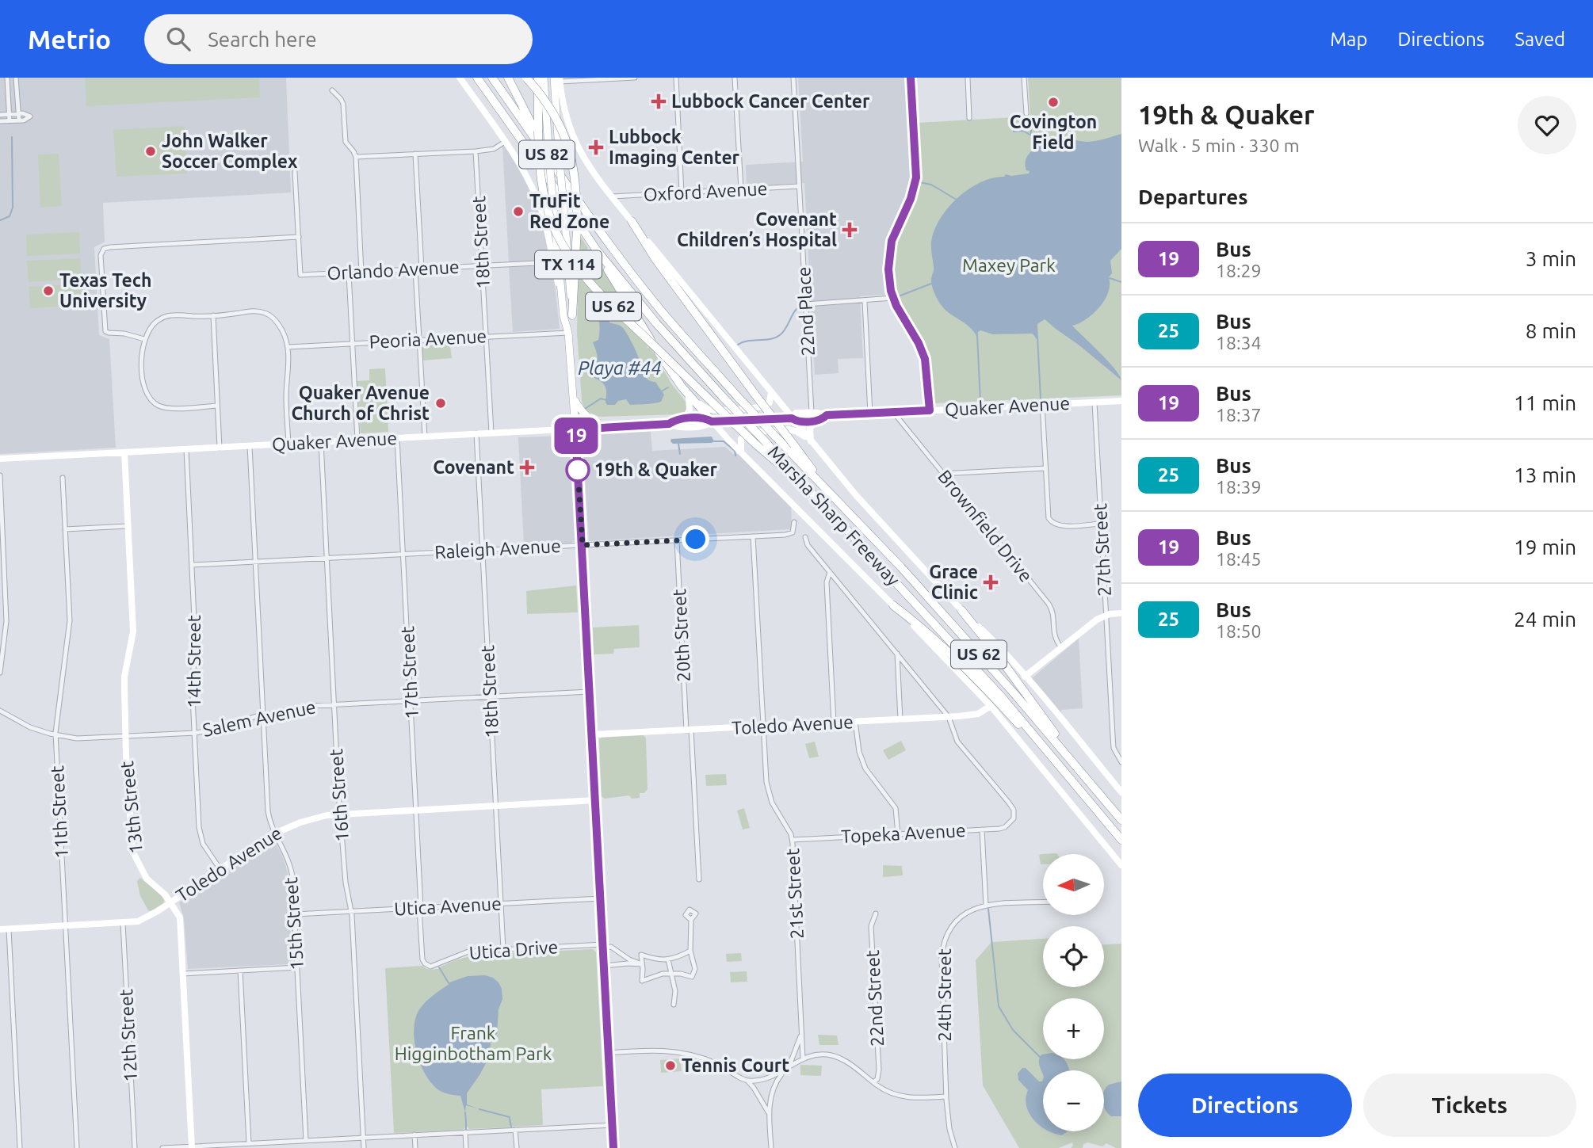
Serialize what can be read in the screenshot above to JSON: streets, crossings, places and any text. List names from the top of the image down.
{
  "streets": {
    "highway": ["US 82", "US 62", "Marsha Sharp Freeway"],
    "main road": [
      "TX 114",
      "Quaker Avenue",
      "Toledo Avenue",
      "13th Street"
    ],
    "street": [
      "Oxford Avenue",
      "18th Street",
      "Orlando Avenue",
      "22nd Place",
      "Peoria Avenue",
      "Brownfield Drive",
      "Raleigh Avenue",
      "27th Street",
      "20th Street",
      "14th Street",
      "17th Street",
      "Salem Avenue",
      "16th Street",
      "11th Street",
      "Topeka Avenue",
      "21st Street",
      "Utica Avenue",
      "15th Street",
      "Utica Drive",
      "24th Street",
      "22nd Street",
      "12th Street"
    ]
  },
  "crossings": [
    ["Oxford Avenue", "22nd Place"],
    ["Oxford Avenue", "Marsha Sharp Freeway"],
    ["18th Street", "Orlando Avenue"],
    ["18th Street", "Peoria Avenue"],
    ["18th Street", "Quaker Avenue"],
    ["18th Street", "Raleigh Avenue"],
    ["18th Street", "Salem Avenue"],
    ["18th Street", "Toledo Avenue"],
    ["18th Street", "Utica Avenue"],
    ["18th Street", "Utica Drive"],
    ["TX 114", "Peoria Avenue"],
    ["TX 114", "Quaker Avenue"],
    ["TX 114", "Marsha Sharp Freeway"],
    ["TX 114", "Raleigh Avenue"],
    ["TX 114", "Salem Avenue"],
    ["TX 114", "Toledo Avenue"],
    ["TX 114", "Utica Avenue"],
    ["TX 114", "Utica Drive"],
    ["US 62", "Marsha Sharp Freeway"],
    ["22nd Place", "Quaker Avenue"],
    ["Quaker Avenue", "Marsha Sharp Freeway"],
    ["Quaker Avenue", "Brownfield Drive"],
    ["Quaker Avenue", "27th Street"],
    ["Quaker Avenue", "14th Street"],
    ["Quaker Avenue", "17th Street"],
    ["Quaker Avenue", "16th Street"],
    ["Quaker Avenue", "13th Street"],
    ["Quaker Avenue", "15th Street"],
    ["Marsha Sharp Freeway", "Toledo Avenue"],
    ["Raleigh Avenue", "20th Street"],
    ["Raleigh Avenue", "14th Street"],
    ["Raleigh Avenue", "17th Street"],
    ["Raleigh Avenue", "16th Street"],
    ["Raleigh Avenue", "21st Street"],
    ["Raleigh Avenue", "15th Street"],
    ["20th Street", "Toledo Avenue"],
    ["14th Street", "Salem Avenue"],
    ["14th Street", "Toledo Avenue"],
    ["17th Street", "Salem Avenue"],
    ["17th Street", "Toledo Avenue"],
    ["17th Street", "Utica Avenue"],
    ["17th Street", "Utica Drive"],
    ["Salem Avenue", "16th Street"],
    ["Salem Avenue", "13th Street"],
    ["Salem Avenue", "11th Street"],
    ["Salem Avenue", "15th Street"],
    ["Toledo Avenue", "16th Street"],
    ["Toledo Avenue", "13th Street"],
    ["Toledo Avenue", "11th Street"],
    ["Toledo Avenue", "Topeka Avenue"],
    ["Toledo Avenue", "21st Street"],
    ["Toledo Avenue", "15th Street"],
    ["Toledo Avenue", "12th Street"],
    ["16th Street", "Utica Avenue"],
    ["Topeka Avenue", "21st Street"],
    ["Utica Avenue", "15th Street"]
  ],
  "water": ["Playa #44"],
  "parks": ["Maxey Park", "Frank Higginbotham Park"],
  "places": {
    "health": [
      "Lubbock Cancer Center",
      "Lubbock Imaging Center",
      "Covenant Children’s Hospital",
      "Covenant",
      "Grace Clinic"
    ],
    "other": [
      "Covington Field",
      "John Walker Soccer Complex",
      "TruFit Red Zone",
      "Texas Tech University",
      "Quaker Avenue Church of Christ",
      "19th & Quaker",
      "Tennis Court"
    ]
  },
  "lines": ["bus line 19"],
  "north": "left",
  "page": {
    "header": "Metrio",
    "search": "Search here",
    "nav": ["Map", "Directions", "Saved"],
    "on_map": "19",
    "heading": [
      ["19th & Quaker", "Walk · 5 min · 330 m"],
      "Departures"
    ],
    "list": [
      {
        "mark": "19",
        "name": "Bus",
        "note": "18:29",
        "value": "3 min"
      },
      {
        "mark": "25",
        "name": "Bus",
        "note": "18:34",
        "value": "8 min"
      },
      {
        "mark": "19",
        "name": "Bus",
        "note": "18:37",
        "value": "11 min"
      },
      {
        "mark": "25",
        "name": "Bus",
        "note": "18:39",
        "value": "13 min"
      },
      {
        "mark": "19",
        "name": "Bus",
        "note": "18:45",
        "value": "19 min"
      },
      {
        "mark": "25",
        "name": "Bus",
        "note": "18:50",
        "value": "24 min"
      }
    ],
    "map_buttons": ["+", "−"],
    "buttons": ["Directions", "Tickets"]
  }
}
